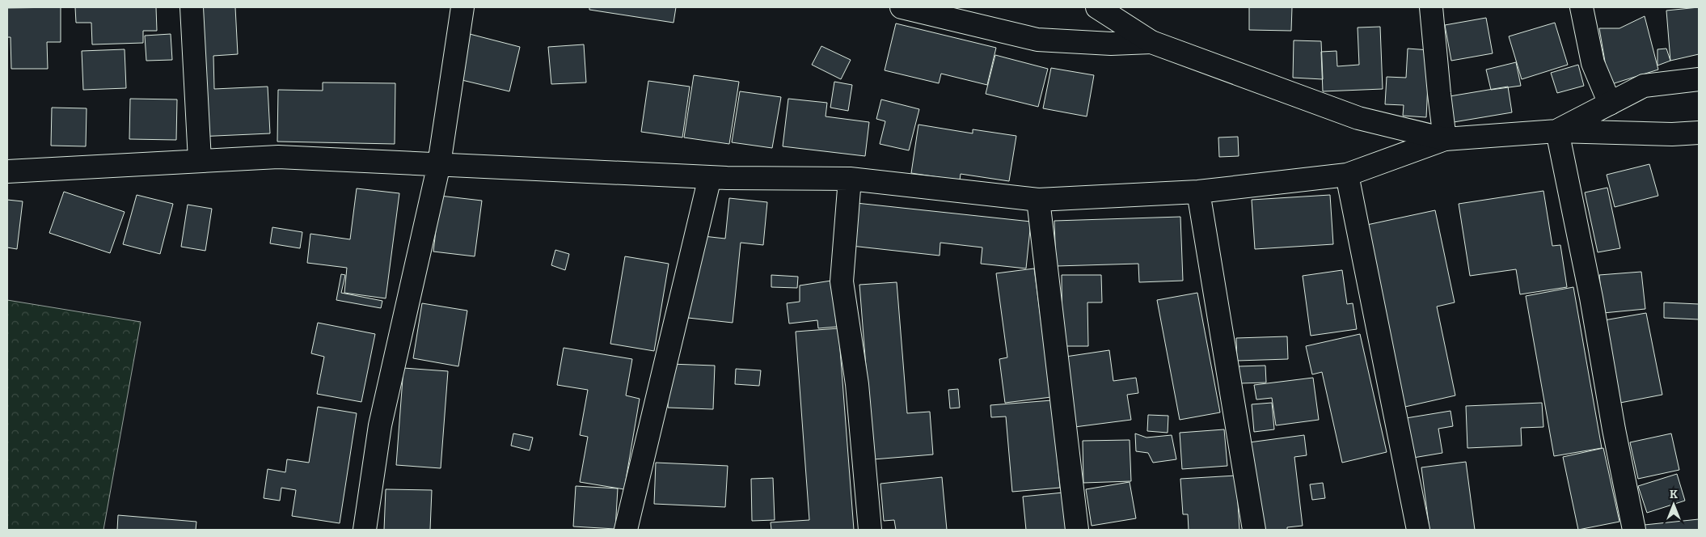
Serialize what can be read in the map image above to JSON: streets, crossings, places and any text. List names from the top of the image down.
{
  "north": "top"
}
